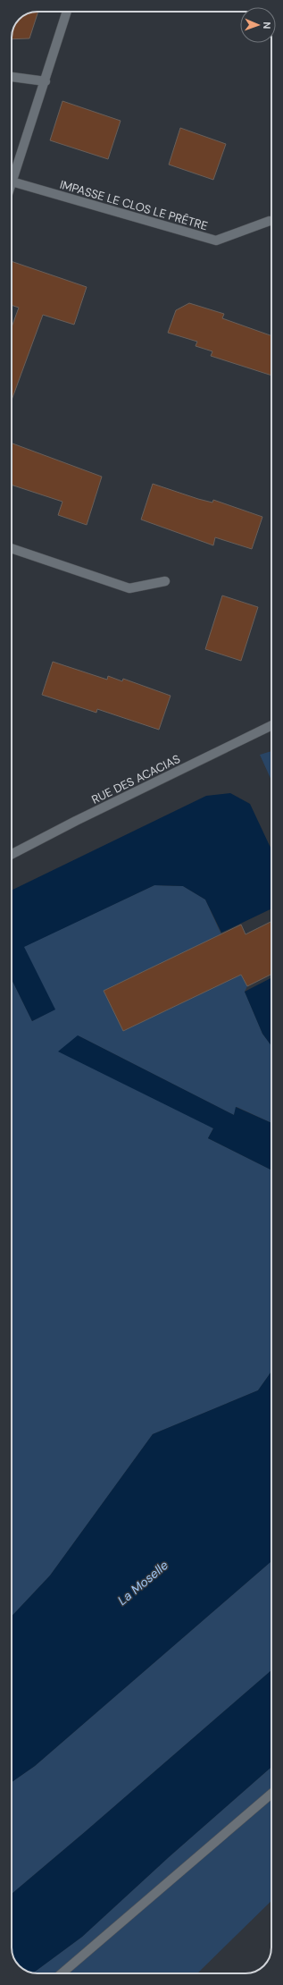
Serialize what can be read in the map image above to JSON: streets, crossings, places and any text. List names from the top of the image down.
{
  "streets": {
    "street": ["IMPASSE LE CLOS LE PRÊTRE", "RUE DES ACACIAS"]
  },
  "water": ["La Moselle"],
  "north": "right"
}
